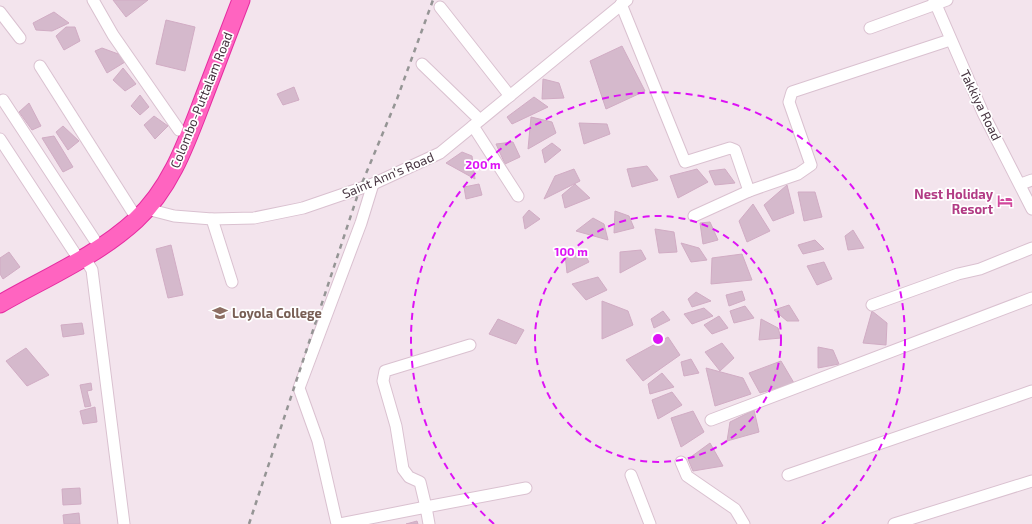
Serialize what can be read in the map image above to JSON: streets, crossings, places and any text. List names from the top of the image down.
{
  "streets": {
    "highway": ["Colombo-Puttalam Road"],
    "street": ["Takkiya Road", "Saint Ann's Road"]
  },
  "crossings": [
    ["Colombo-Puttalam Road", "Saint Ann's Road"]
  ],
  "places": {
    "hotel": ["Nest Holiday Resort"],
    "school or university": ["Loyola College"]
  },
  "rings": ["200 m", "100 m"]
}
